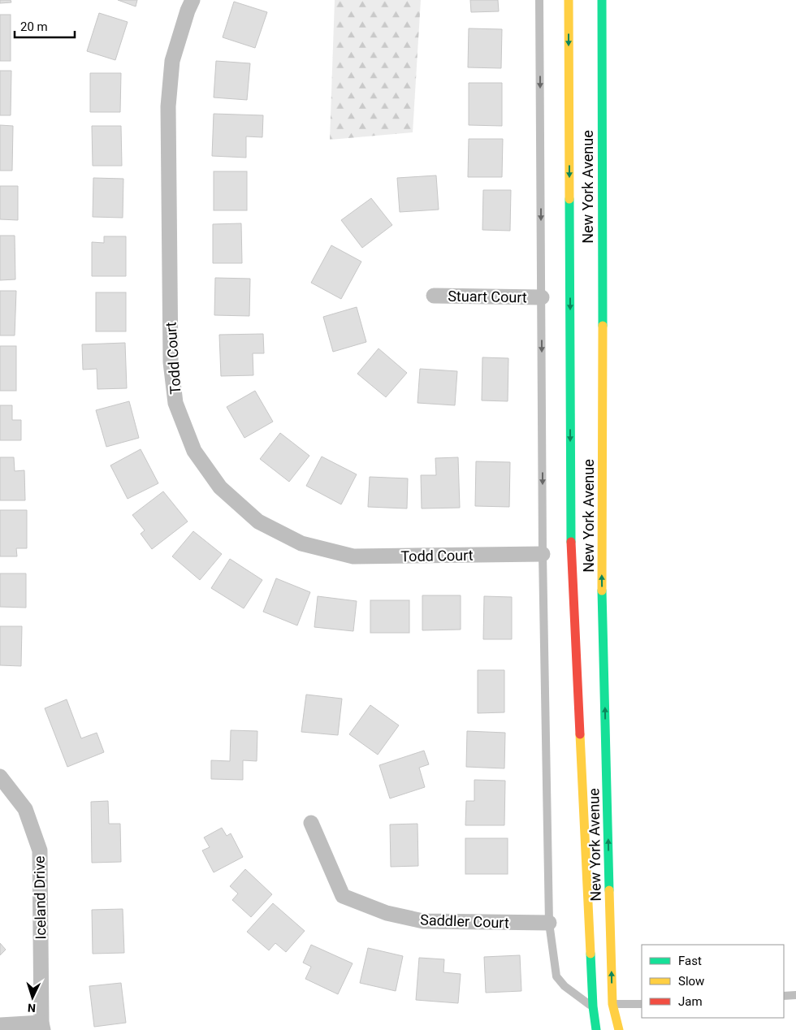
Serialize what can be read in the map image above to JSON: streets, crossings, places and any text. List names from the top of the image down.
{
  "streets": {
    "street": [
      "New York Avenue",
      "Stuart Court",
      "Todd Court",
      "Iceland Drive",
      "Saddler Court"
    ]
  },
  "legend": ["Fast", "Slow", "Jam"],
  "scale_bar": "20 m",
  "north": "bottom"
}
